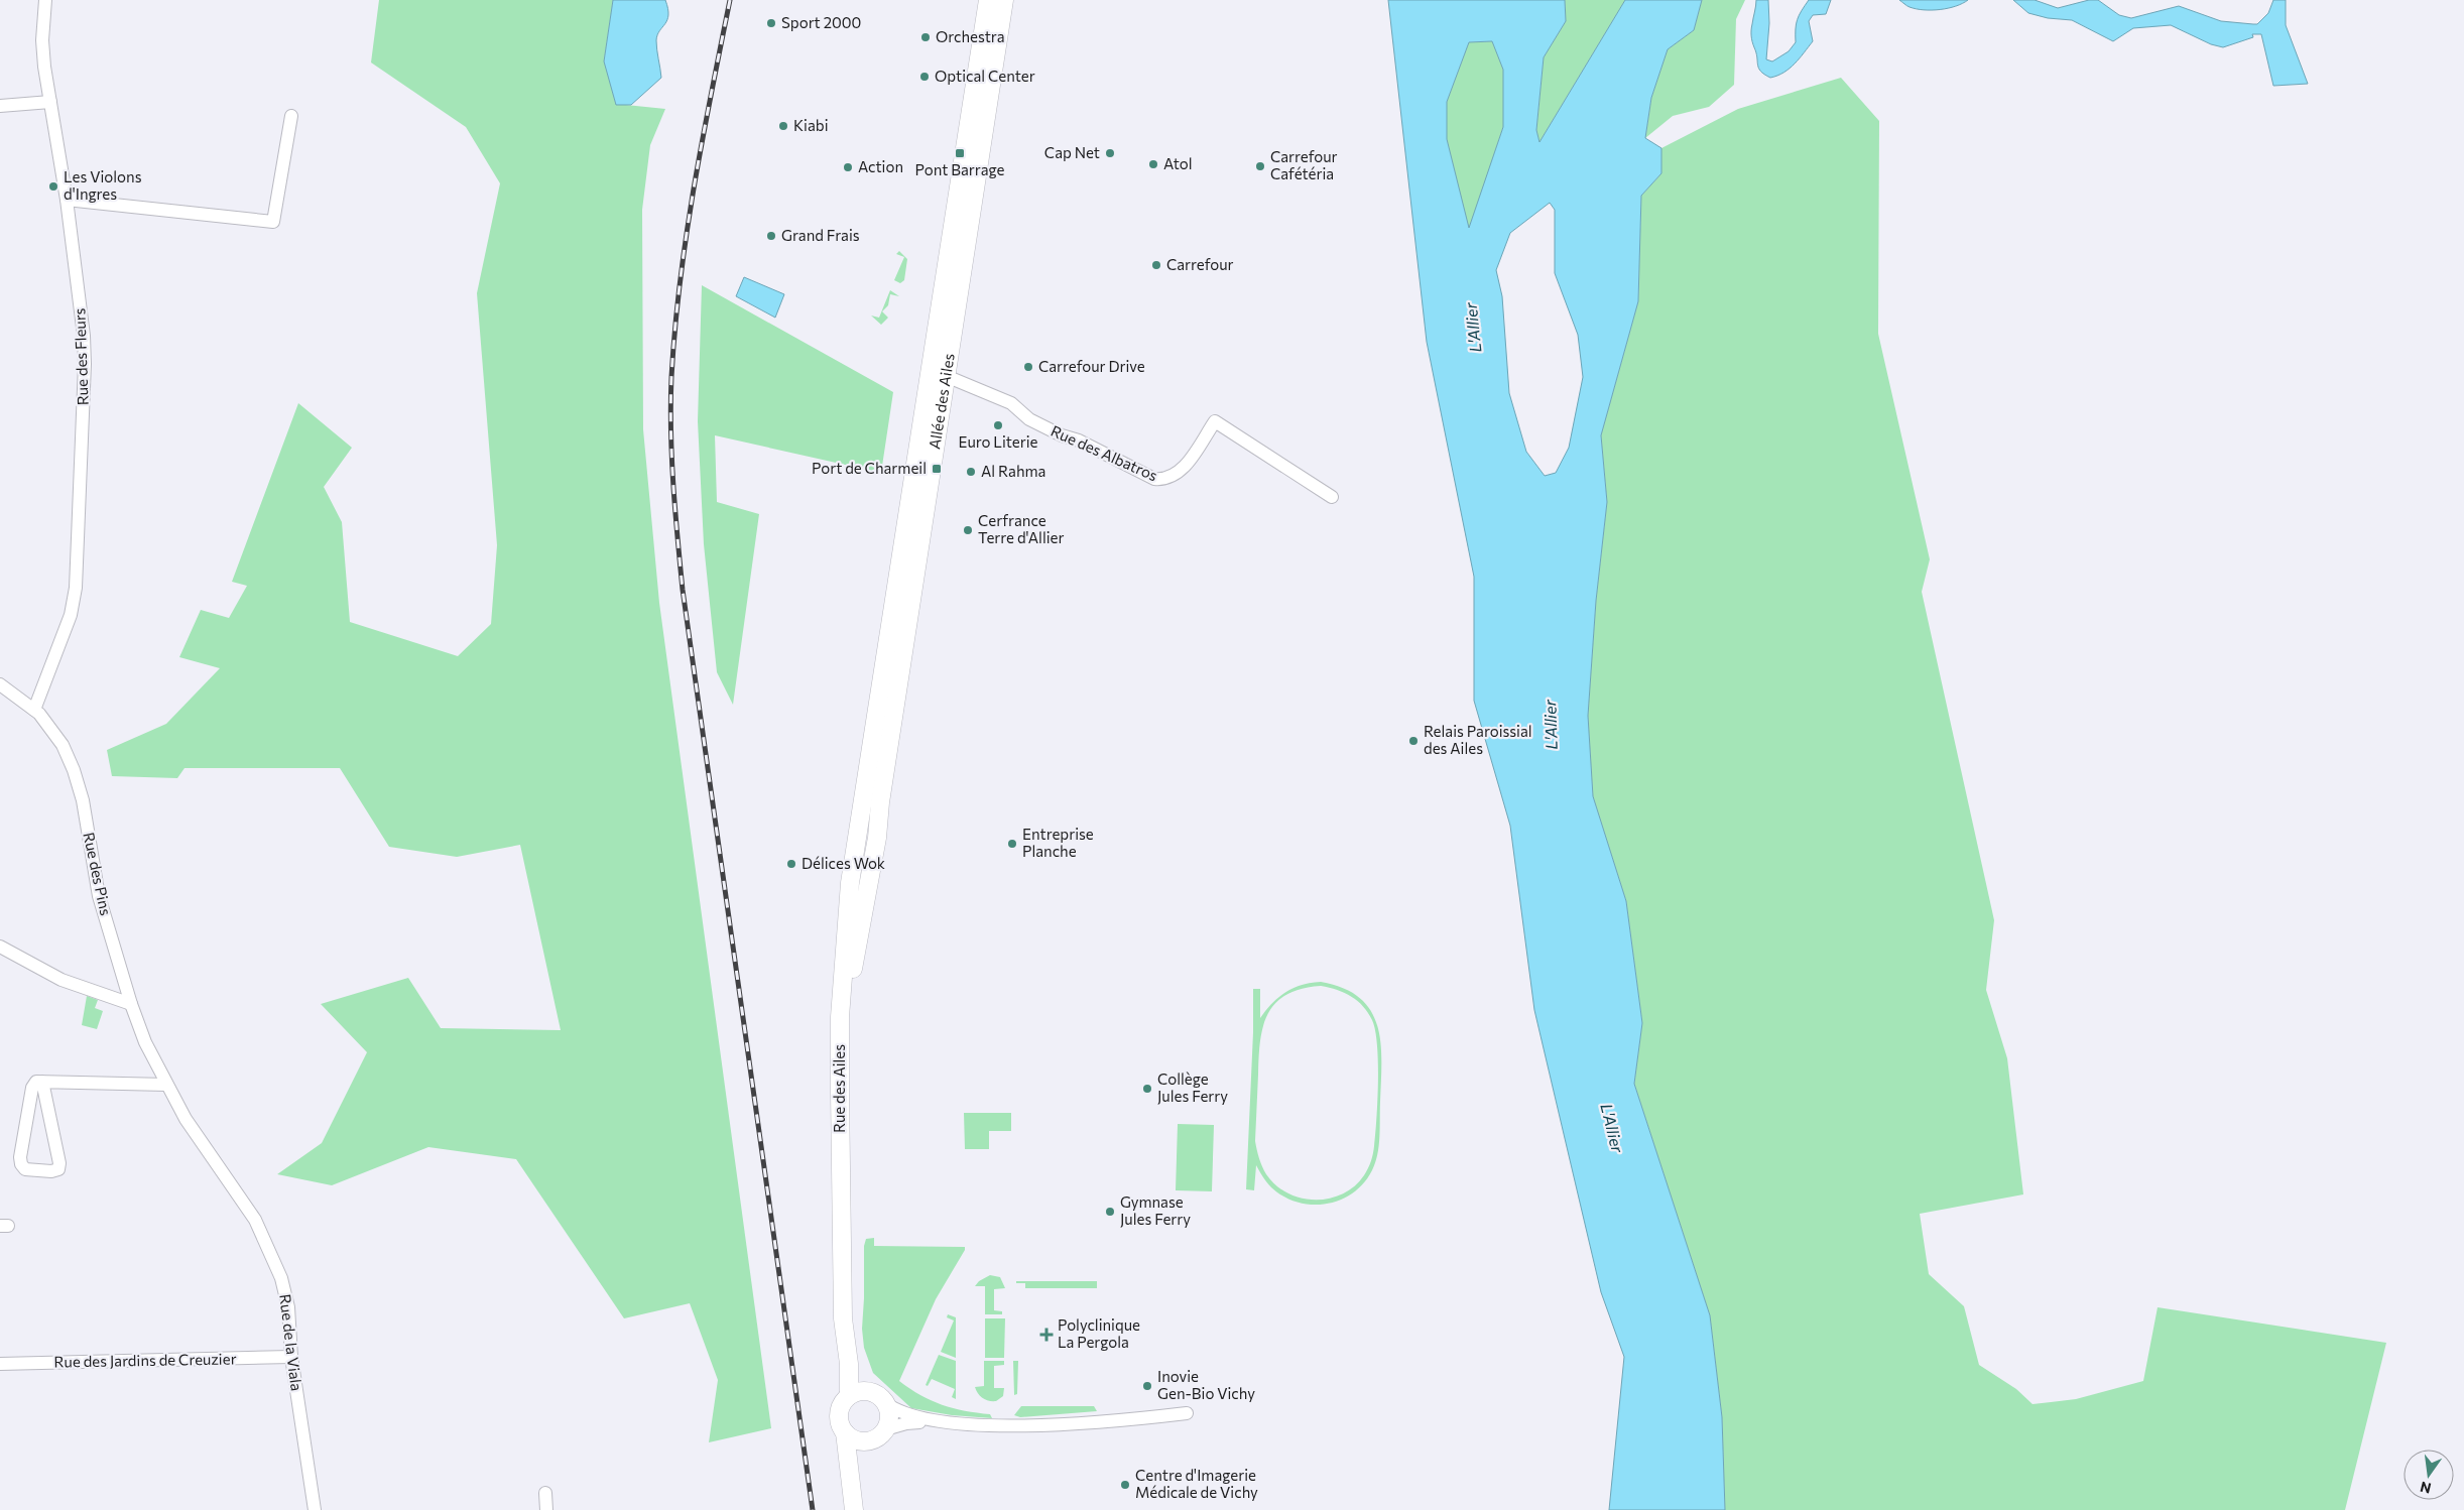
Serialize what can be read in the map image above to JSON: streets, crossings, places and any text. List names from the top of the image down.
{
  "streets": {
    "main road": ["Allée des Ailes", "Rue des Ailes"],
    "street": [
      "Rue des Fleurs",
      "Rue des Albatros",
      "Rue des Pins",
      "Rue de la Viala",
      "Rue des Jardins de Creuzier"
    ]
  },
  "crossings": [
    ["Rue des Fleurs", "Rue des Pins"],
    ["Allée des Ailes", "Rue des Albatros"],
    ["Allée des Ailes", "Rue des Ailes"],
    ["Rue des Pins", "Rue de la Viala"],
    ["Rue de la Viala", "Rue des Jardins de Creuzier"]
  ],
  "water": ["L'Allier"],
  "places": {
    "other": [
      "Sport 2000",
      "Orchestra",
      "Optical Center",
      "Kiabi",
      "Cap Net",
      "Atol",
      "Carrefour Cafétéria",
      "Action",
      "Les Violons d'Ingres",
      "Grand Frais",
      "Carrefour",
      "Carrefour Drive",
      "Euro Literie",
      "Al Rahma",
      "Cerfrance Terre d'Allier",
      "Relais Paroissial des Ailes",
      "Entreprise Planche",
      "Délices Wok",
      "Collège Jules Ferry",
      "Gymnase Jules Ferry",
      "Inovie Gen-Bio Vichy",
      "Centre d'Imagerie Médicale de Vichy"
    ],
    "transit": ["Pont Barrage", "Port de Charmeil"],
    "health": ["Polyclinique La Pergola"]
  },
  "north": "bottom"
}
